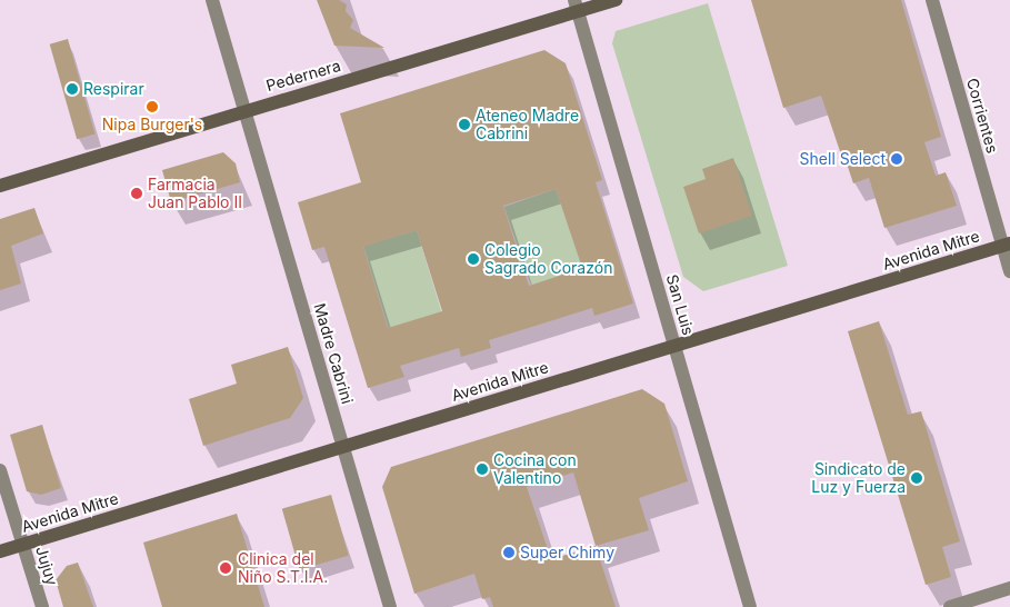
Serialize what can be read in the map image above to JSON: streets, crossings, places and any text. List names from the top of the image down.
{
  "streets": {
    "main road": ["Pedernera", "Avenida Mitre"],
    "street": [
      "Corrientes",
      "San Luis",
      "Madre Cabrini",
      "Jujuy"
    ]
  },
  "crossings": [
    ["Pedernera", "San Luis"],
    ["Pedernera", "Madre Cabrini"],
    ["Corrientes", "Avenida Mitre"],
    ["Avenida Mitre", "San Luis"],
    ["Avenida Mitre", "Madre Cabrini"],
    ["Avenida Mitre", "Jujuy"]
  ],
  "places": [
    "Respirar",
    "Nipa Burger's",
    "Ateneo Madre Cabrini",
    "Shell Select",
    "Farmacia Juan Pablo II",
    "Colegio Sagrado Corazón",
    "Cocina con Valentino",
    "Sindicato de Luz y Fuerza",
    "Super Chimy",
    "Clinica del Niño S.T.I.A."
  ]
}
